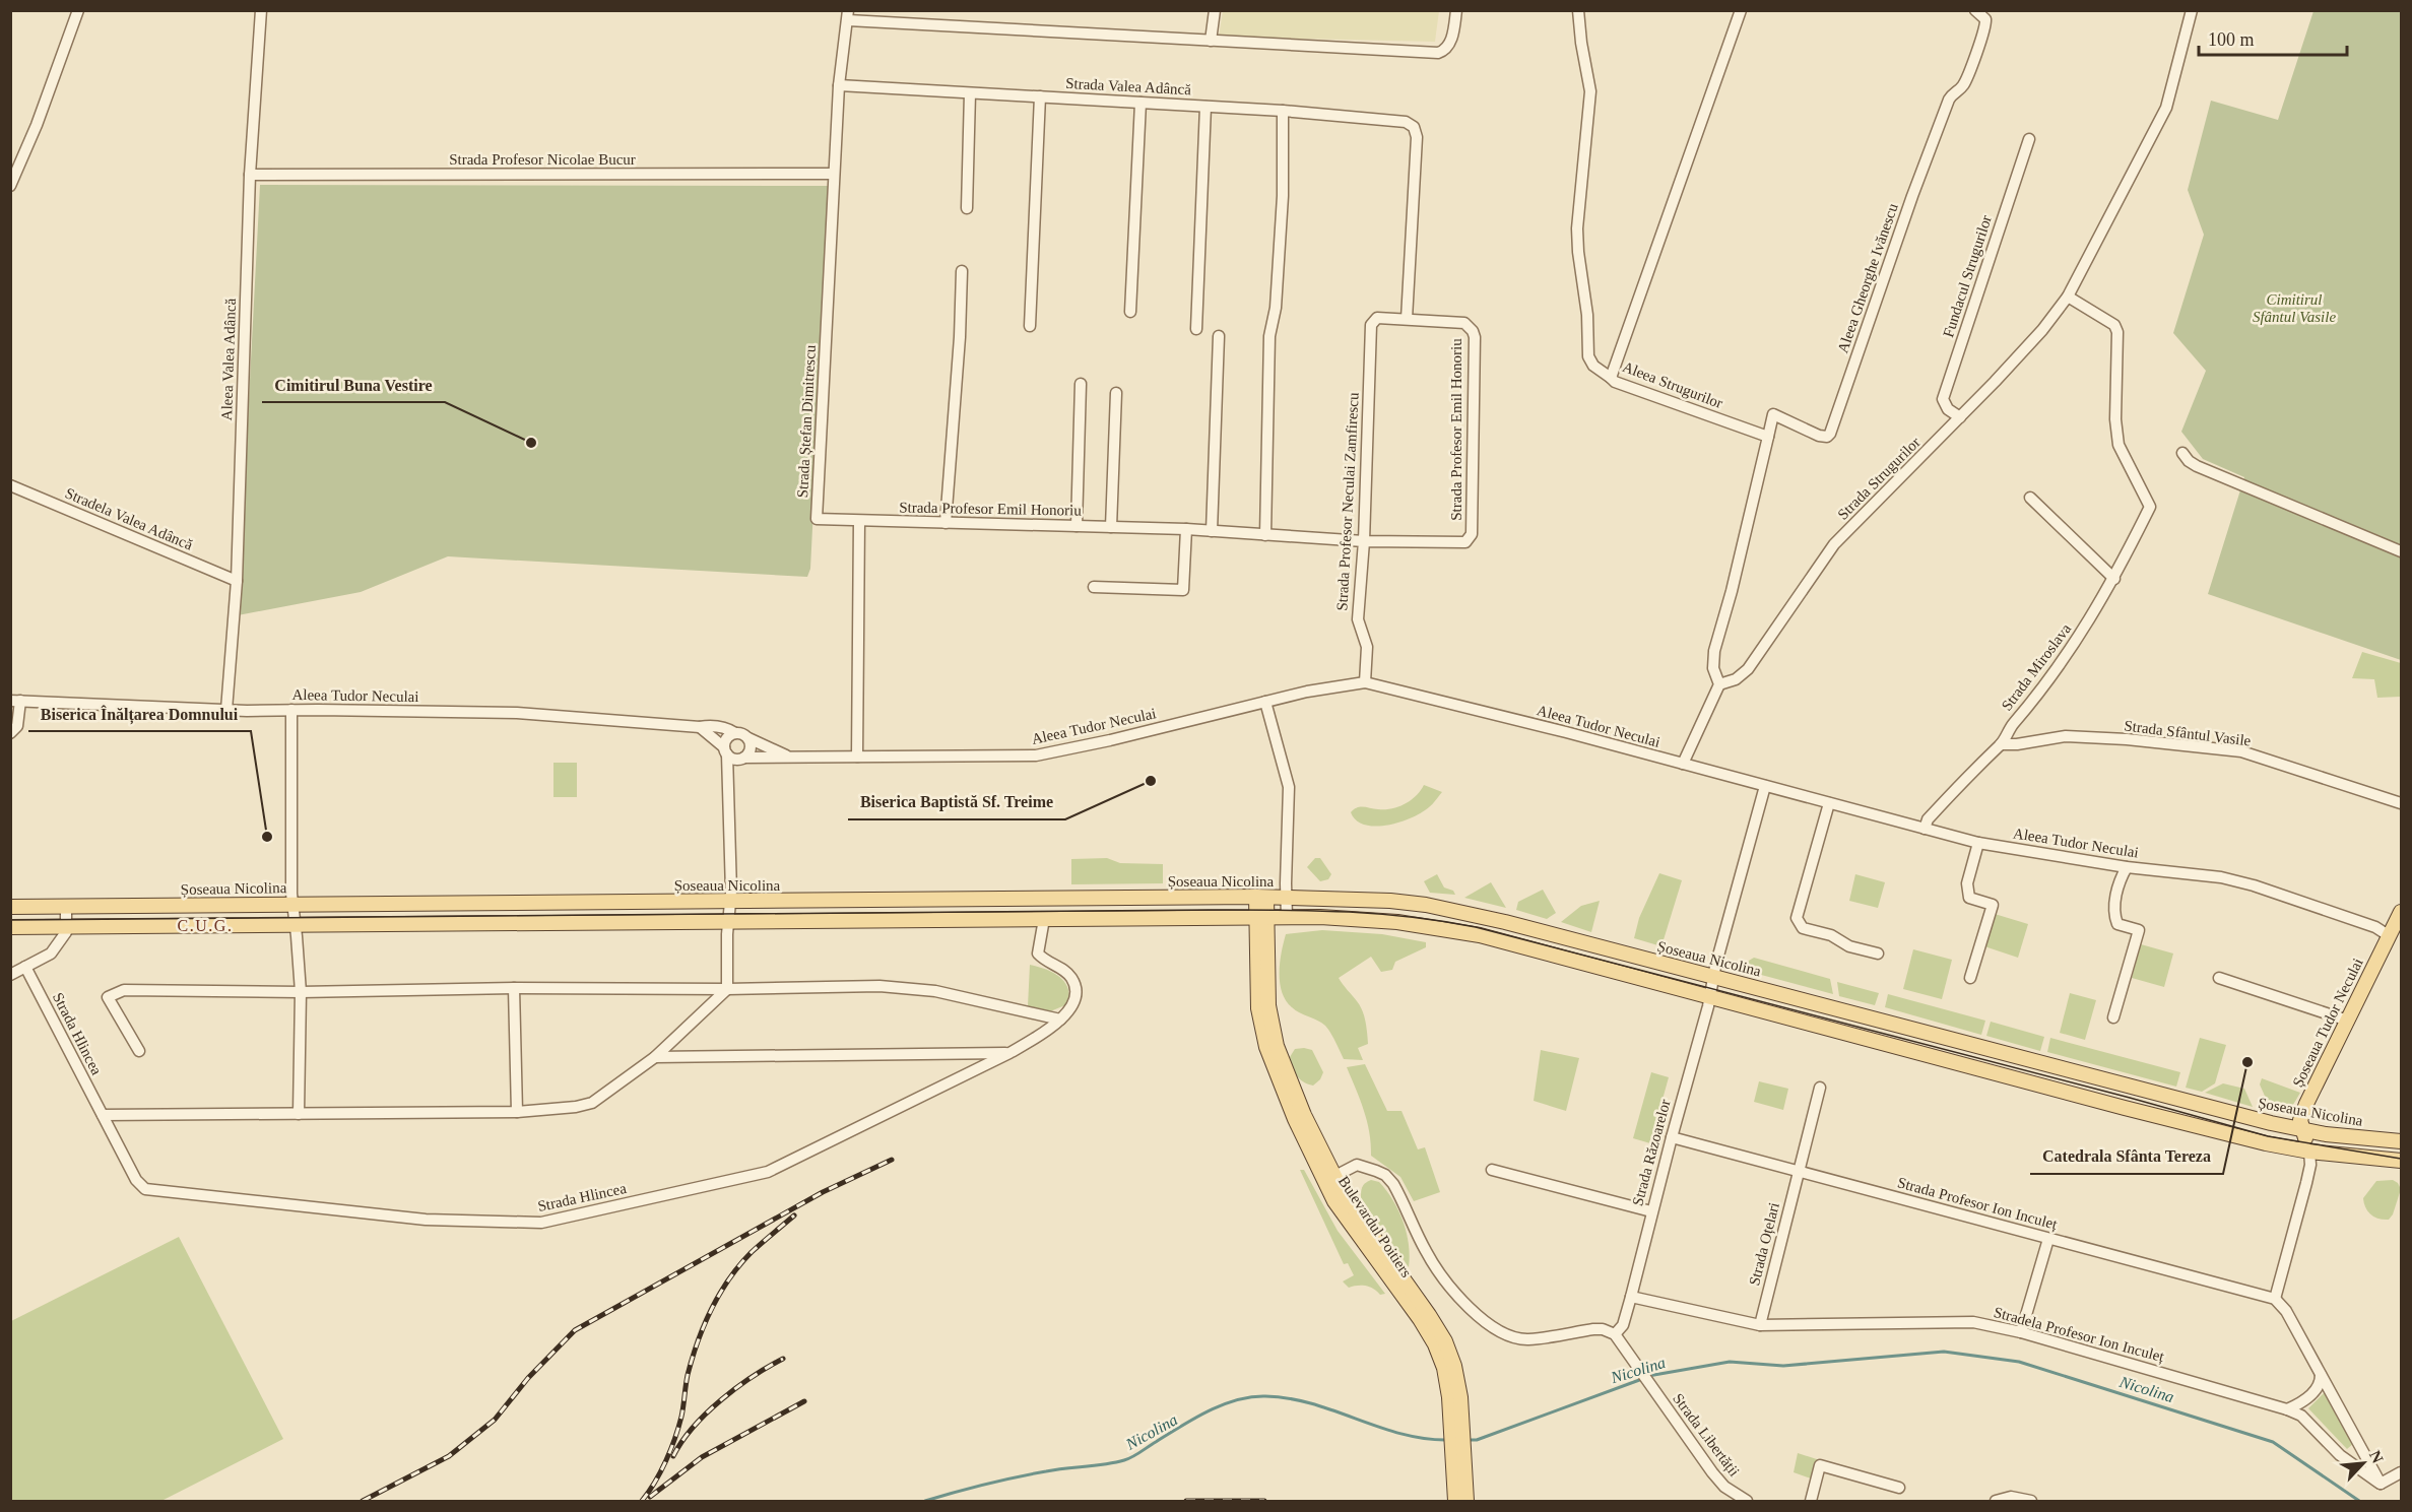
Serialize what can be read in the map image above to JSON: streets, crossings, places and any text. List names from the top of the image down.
{
  "streets": {
    "main road": ["Șoseaua Nicolina", "Șoseaua Tudor Neculai", "Bulevardul Poitiers"],
    "street": [
      "Strada Valea Adâncă",
      "Strada Profesor Nicolae Bucur",
      "Fundacul Strugurilor",
      "Aleea Gheorghe Ivănescu",
      "Aleea Valea Adâncă",
      "Aleea Strugurilor",
      "Strada Ștefan Dimitrescu",
      "Strada Profesor Emil Honoriu",
      "Strada Strugurilor",
      "Strada Profesor Neculai Zamfirescu",
      "Stradela Valea Adâncă",
      "Strada Miroslava",
      "Aleea Tudor Neculai",
      "Strada Sfântul Vasile",
      "Strada Hlincea",
      "Strada Răzoarelor",
      "Strada Profesor Ion Inculeț",
      "Strada Oțelari",
      "Stradela Profesor Ion Inculeț",
      "Strada Libertății"
    ]
  },
  "crossings": [
    ["Strada Valea Adâncă", "Strada Ștefan Dimitrescu"],
    ["Strada Valea Adâncă", "Strada Profesor Emil Honoriu"],
    ["Strada Valea Adâncă", "Strada Profesor Neculai Zamfirescu"],
    ["Strada Profesor Nicolae Bucur", "Aleea Valea Adâncă"],
    ["Strada Profesor Nicolae Bucur", "Strada Ștefan Dimitrescu"],
    ["Fundacul Strugurilor", "Strada Strugurilor"],
    ["Aleea Gheorghe Ivănescu", "Aleea Strugurilor"],
    ["Aleea Valea Adâncă", "Stradela Valea Adâncă"],
    ["Aleea Valea Adâncă", "Aleea Tudor Neculai"],
    ["Strada Ștefan Dimitrescu", "Strada Profesor Emil Honoriu"],
    ["Strada Profesor Emil Honoriu", "Strada Profesor Neculai Zamfirescu"],
    ["Strada Strugurilor", "Strada Miroslava"],
    ["Strada Profesor Neculai Zamfirescu", "Aleea Tudor Neculai"],
    ["Strada Miroslava", "Aleea Tudor Neculai"],
    ["Strada Miroslava", "Strada Sfântul Vasile"],
    ["Aleea Tudor Neculai", "Șoseaua Tudor Neculai"],
    ["Șoseaua Nicolina", "Șoseaua Tudor Neculai"],
    ["Șoseaua Nicolina", "Strada Răzoarelor"],
    ["Șoseaua Nicolina", "Bulevardul Poitiers"],
    ["Strada Răzoarelor", "Strada Profesor Ion Inculeț"],
    ["Strada Răzoarelor", "Stradela Profesor Ion Inculeț"],
    ["Strada Răzoarelor", "Strada Libertății"],
    ["Strada Profesor Ion Inculeț", "Strada Oțelari"],
    ["Strada Oțelari", "Stradela Profesor Ion Inculeț"]
  ],
  "districts": ["C.U.G."],
  "water": ["Nicolina"],
  "parks": ["Cimitirul Sfântul Vasile"],
  "places": [
    "Cimitirul Buna Vestire",
    "Biserica Baptistă Sf. Treime",
    "Biserica Înălțarea Domnului",
    "Catedrala Sfânta Tereza"
  ],
  "scale_bar": "100 m",
  "north": "top right"
}
